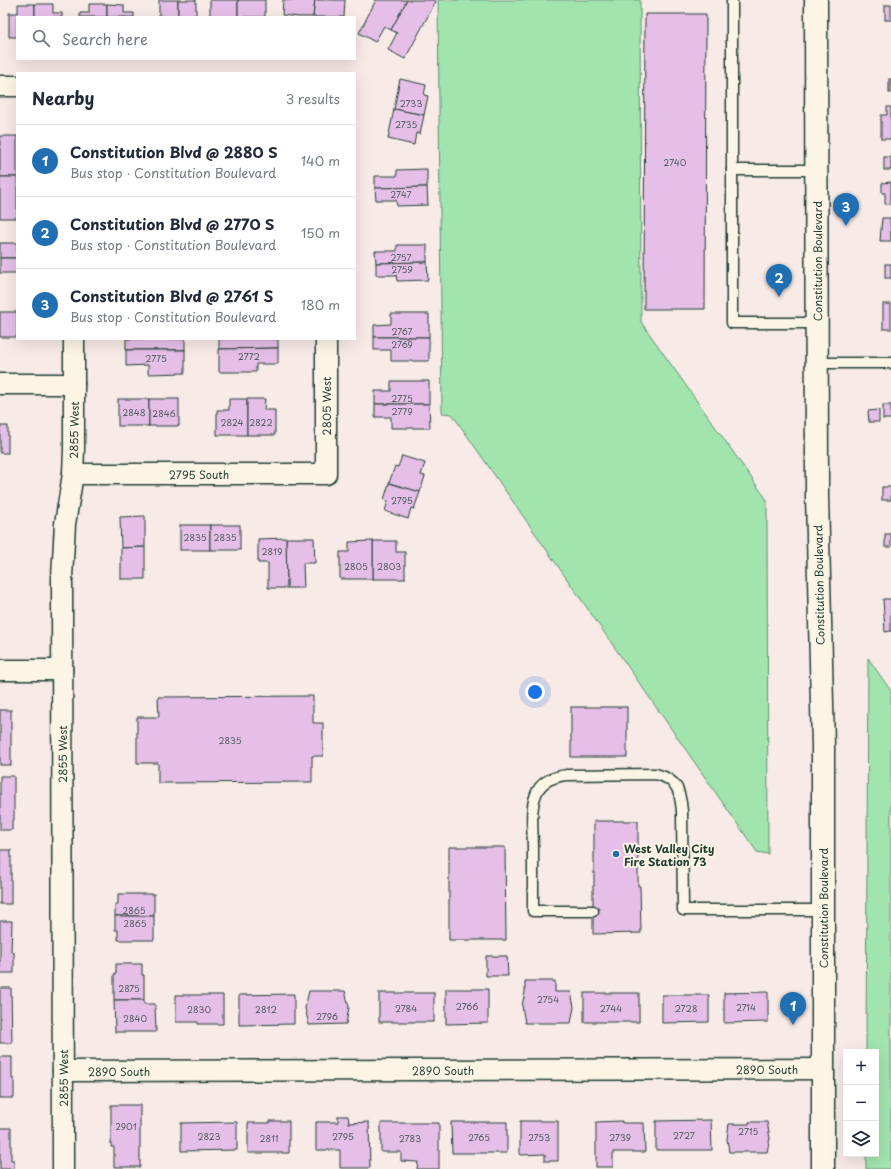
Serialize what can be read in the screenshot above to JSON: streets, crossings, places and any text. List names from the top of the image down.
{
  "streets": {
    "street": [
      "Constitution Boulevard",
      "2805 West",
      "2855 West",
      "2795 South",
      "2890 South"
    ]
  },
  "crossings": [
    ["Constitution Boulevard", "2890 South"],
    ["2805 West", "2795 South"],
    ["2855 West", "2795 South"],
    ["2855 West", "2890 South"]
  ],
  "places": ["West Valley City Fire Station 73"],
  "house_numbers": [
    "2733",
    "2735",
    "2740",
    "2747",
    "2757",
    "2759",
    "2767",
    "2769",
    "2772",
    "2775",
    "2775",
    "2779",
    "2848",
    "2846",
    "2824",
    "2822",
    "2795",
    "2835",
    "2835",
    "2819",
    "2805",
    "2803",
    "2835",
    "2865",
    "2865",
    "2875",
    "2754",
    "2766",
    "2714",
    "2784",
    "2744",
    "2728",
    "2830",
    "2812",
    "2796",
    "2840",
    "2901",
    "2715",
    "2727",
    "2823",
    "2795",
    "2765",
    "2753",
    "2739",
    "2811",
    "2783"
  ],
  "page": {
    "search": "Search here",
    "heading": ["Nearby", "3 results"],
    "list": [
      {
        "mark": "1",
        "name": "Constitution Blvd @ 2880 S",
        "note": "Bus stop · Constitution Boulevard",
        "value": "140 m"
      },
      {
        "mark": "2",
        "name": "Constitution Blvd @ 2770 S",
        "note": "Bus stop · Constitution Boulevard",
        "value": "150 m"
      },
      {
        "mark": "3",
        "name": "Constitution Blvd @ 2761 S",
        "note": "Bus stop · Constitution Boulevard",
        "value": "180 m"
      }
    ],
    "pins": ["3", "2", "1"],
    "map_buttons": ["+", "−"]
  }
}
